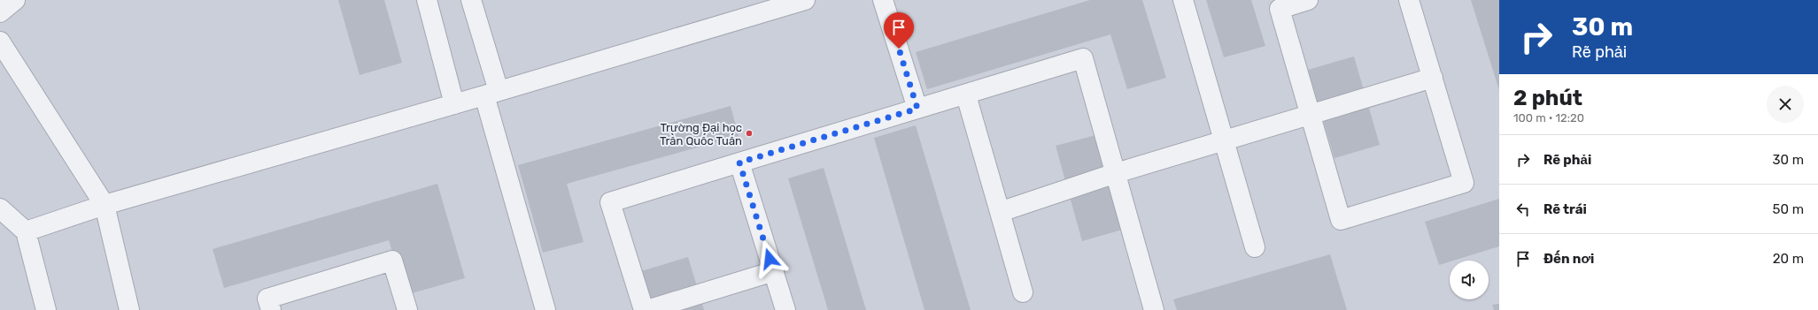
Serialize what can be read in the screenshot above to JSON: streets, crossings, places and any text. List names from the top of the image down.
{
  "places": ["Trường Đại học Trần Quốc Tuấn"],
  "page": {
    "turn": ["30 m", "Rẽ phải"],
    "heading": ["2 phút", "100 m · 12:20"],
    "list": [
      {
        "name": "Rẽ phải",
        "value": "30 m"
      },
      {
        "name": "Rẽ trái",
        "value": "50 m"
      },
      {
        "name": "Đến nơi",
        "value": "20 m"
      }
    ]
  }
}
